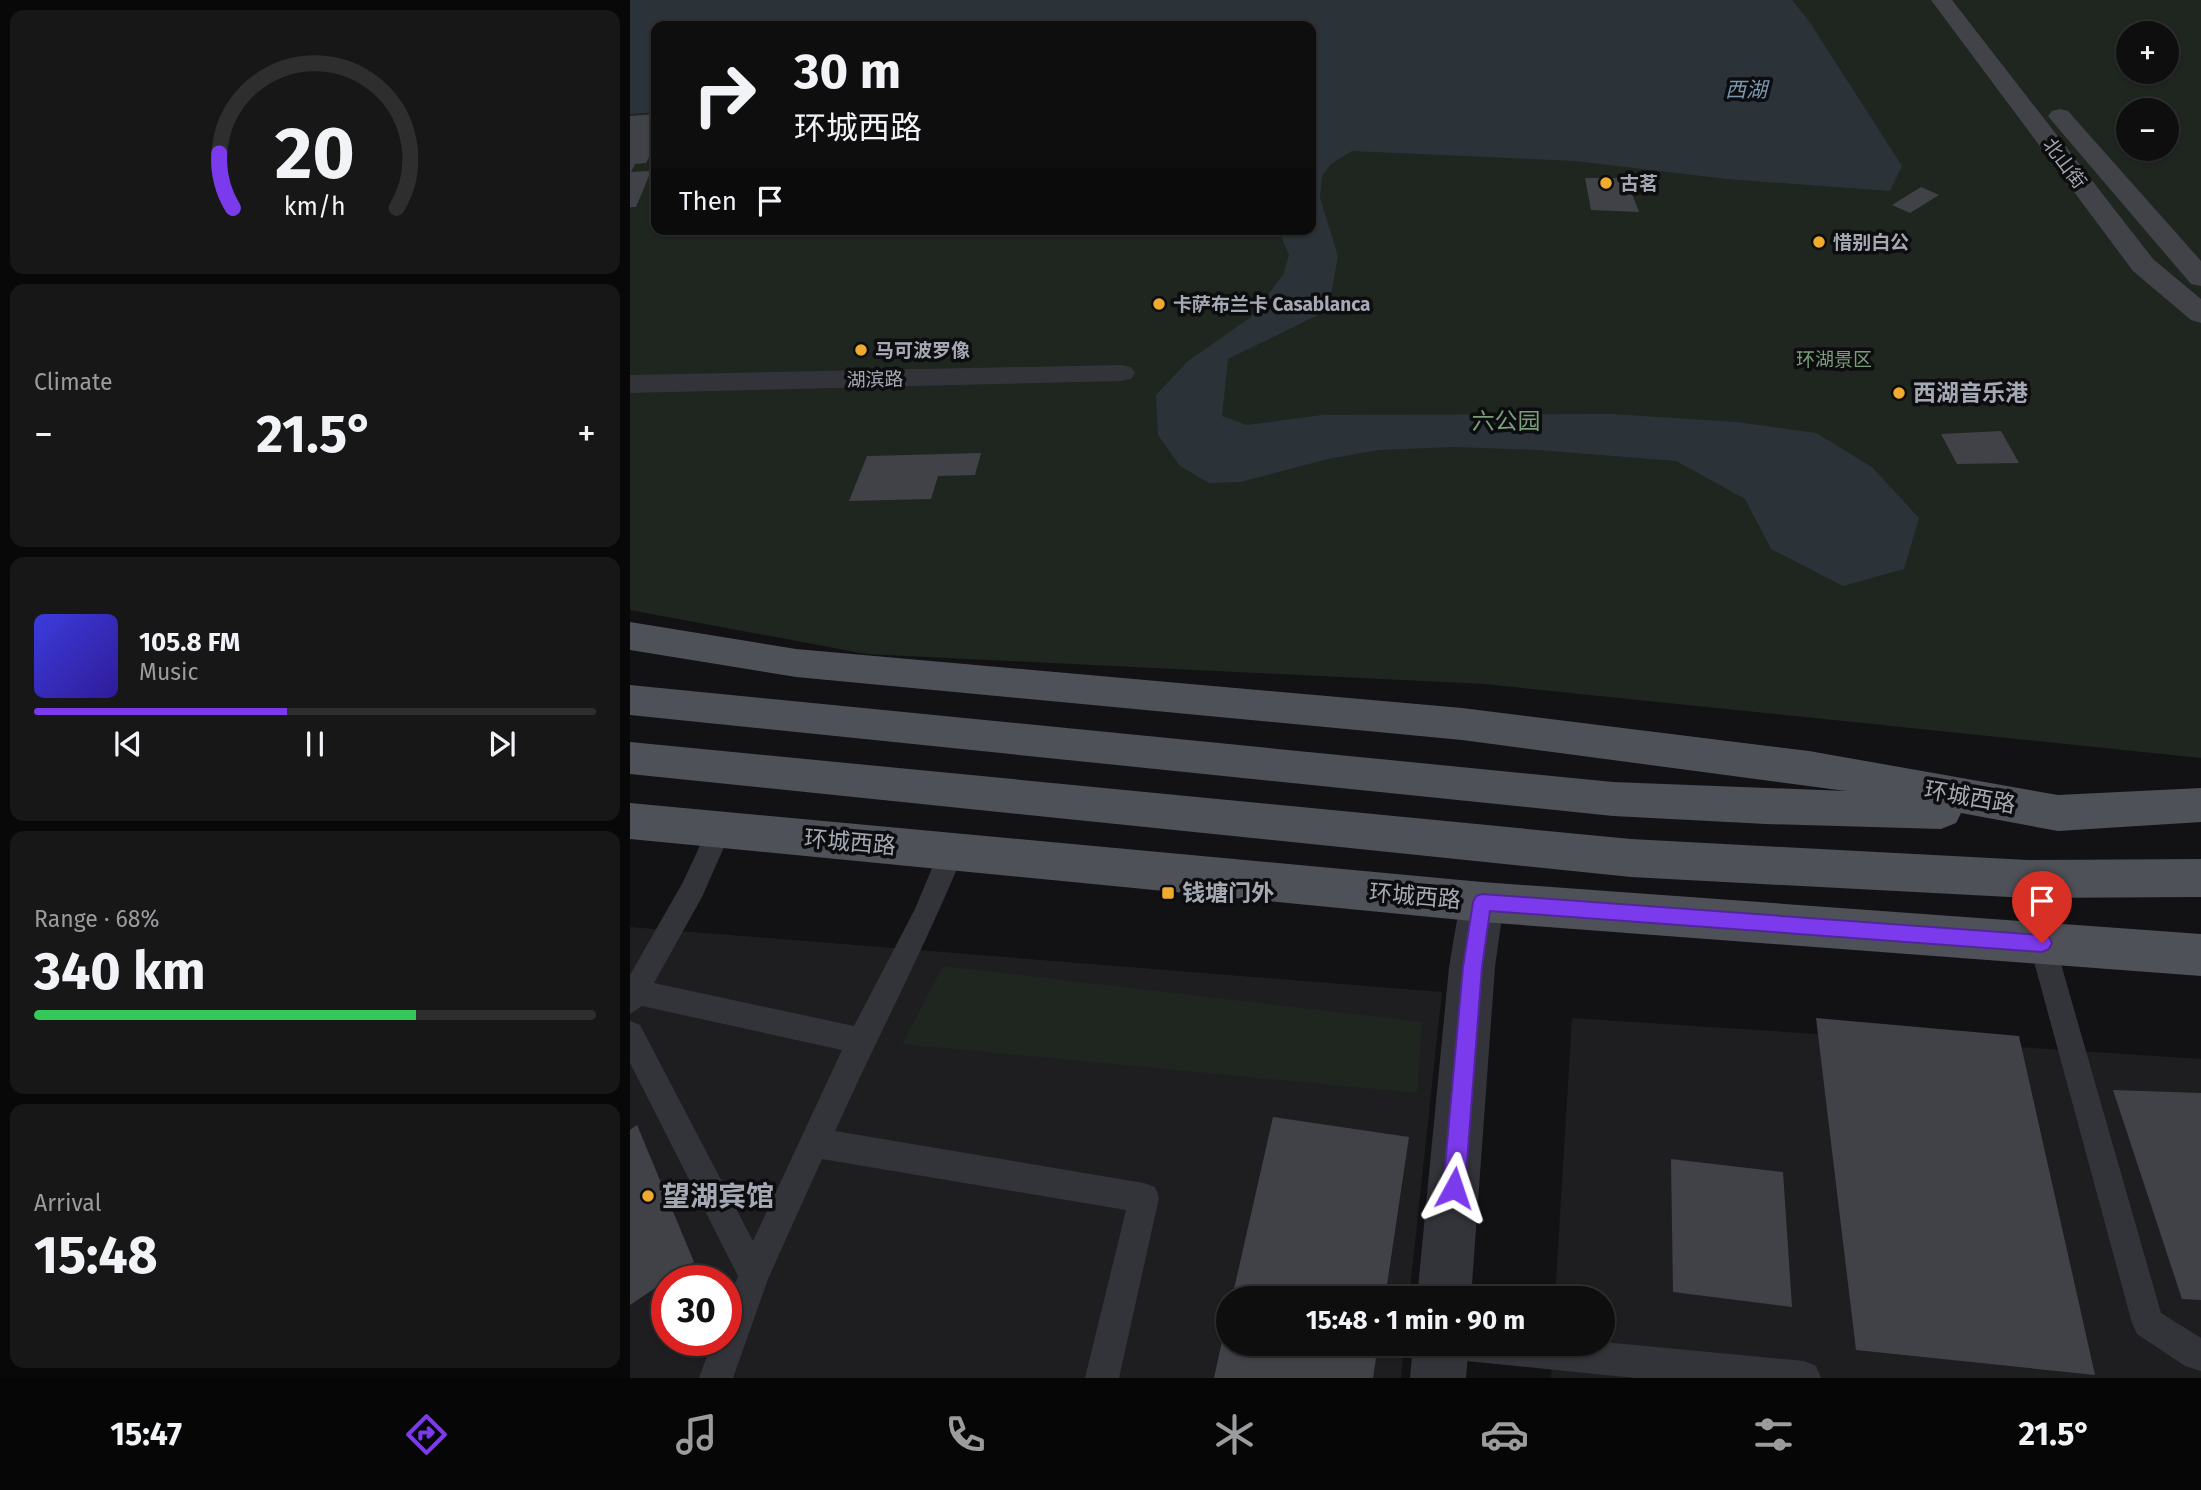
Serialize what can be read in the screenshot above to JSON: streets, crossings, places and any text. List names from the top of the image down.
{
  "streets": {
    "main road": ["北山街", "环城西路"],
    "street": ["湖滨路"]
  },
  "water": ["西湖"],
  "parks": ["环湖景区", "六公园"],
  "places": {
    "other": [
      "古茗",
      "惜别白公",
      "卡萨布兰卡 Casablanca",
      "马可波罗像",
      "西湖音乐港",
      "望湖宾馆"
    ],
    "transit": ["钱塘门外"]
  },
  "page": {
    "map_buttons": ["+", "−"],
    "turn": ["30 m", "环城西路"],
    "then": "Then",
    "tile": [
      "Climate",
      ["Range · 68%", "340 km"],
      ["Arrival", "15:48"]
    ],
    "heat": ["−", "21.5°", "+"],
    "song": ["105.8 FM", "Music"],
    "limit": "30",
    "trip": "15:48 · 1 min · 90 m",
    "tabs": ["15:47", "21.5°"],
    "gauge": ["20", "km/h"]
  }
}
